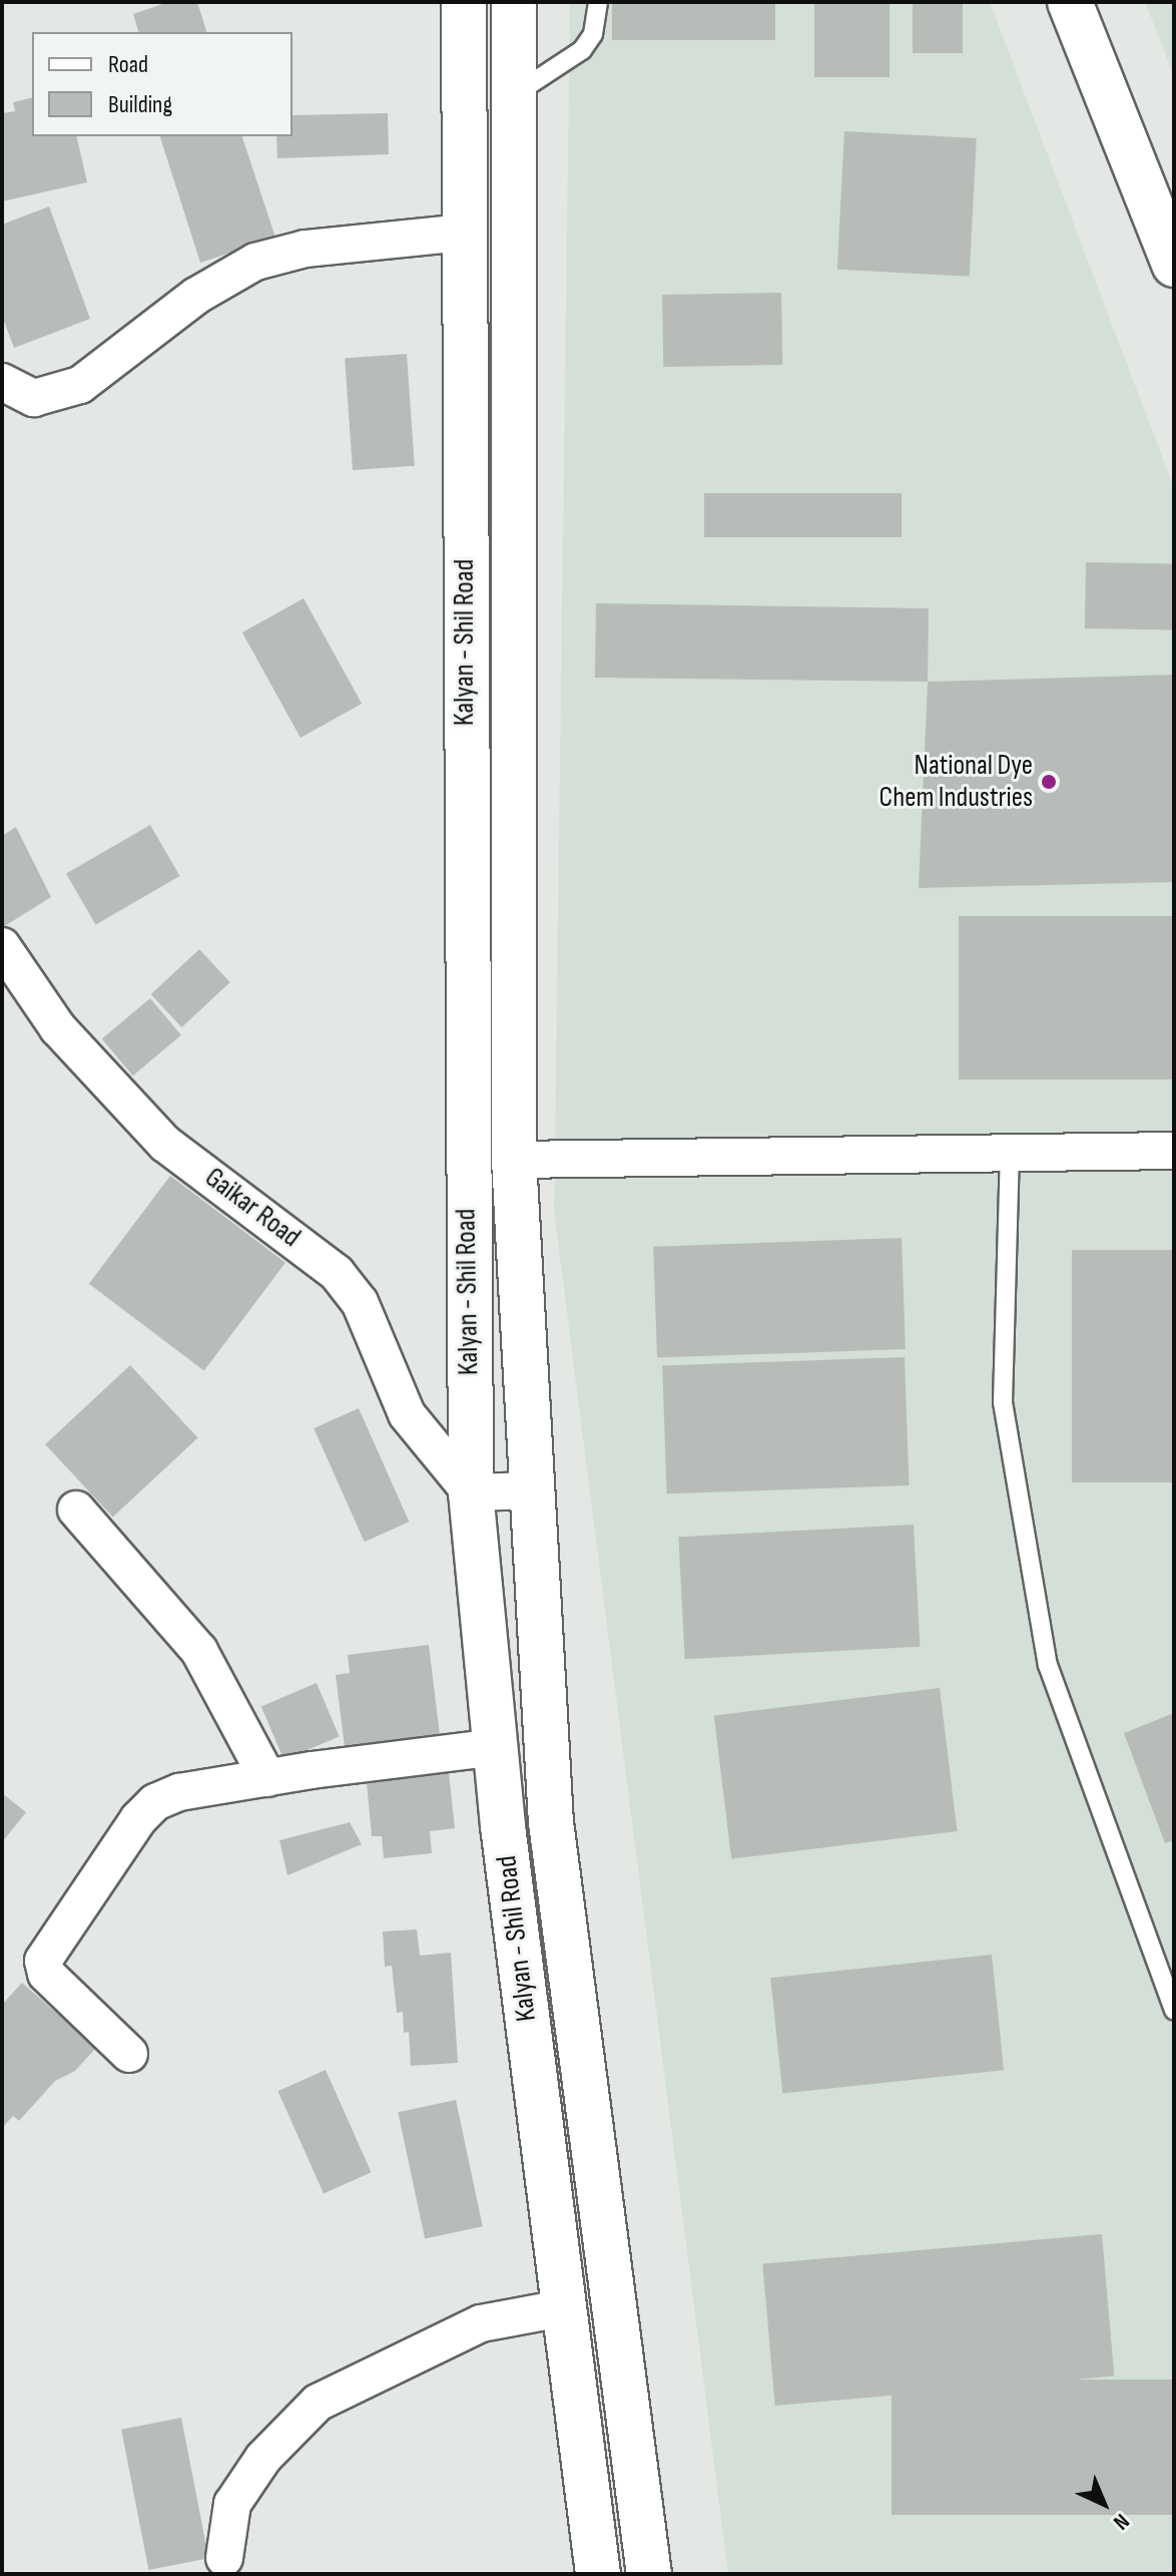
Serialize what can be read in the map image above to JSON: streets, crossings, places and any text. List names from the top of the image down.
{
  "streets": {
    "main road": ["Kalyan - Shil Road"],
    "street": ["Gaikar Road"]
  },
  "crossings": [
    ["Kalyan - Shil Road", "Gaikar Road"]
  ],
  "places": ["National Dye Chem Industries"],
  "legend": ["Road", "Building"],
  "north": "bottom right"
}
